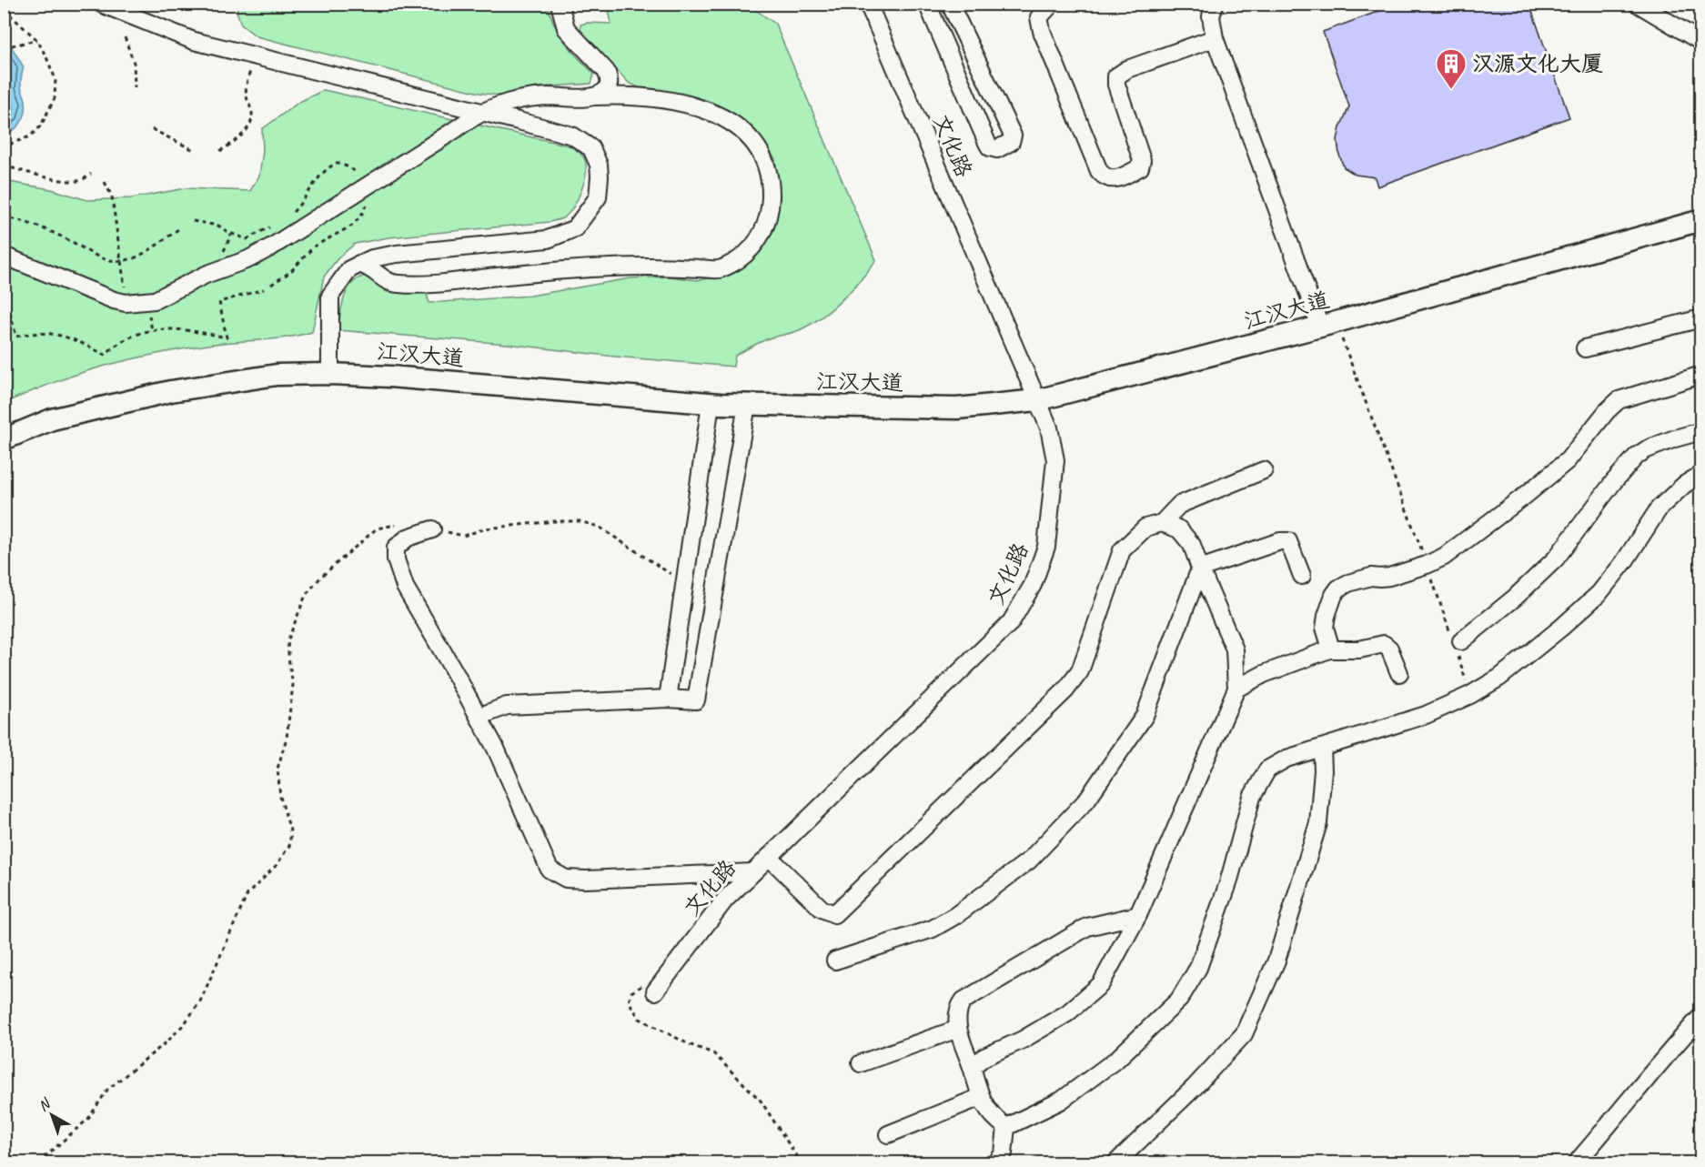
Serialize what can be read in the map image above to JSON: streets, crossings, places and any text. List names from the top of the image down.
{
  "streets": {
    "main road": ["江汉大道"],
    "street": ["文化路"]
  },
  "crossings": [
    ["文化路", "江汉大道"]
  ],
  "places": {
    "building": ["汉源文化大厦"]
  },
  "north": "top left"
}
